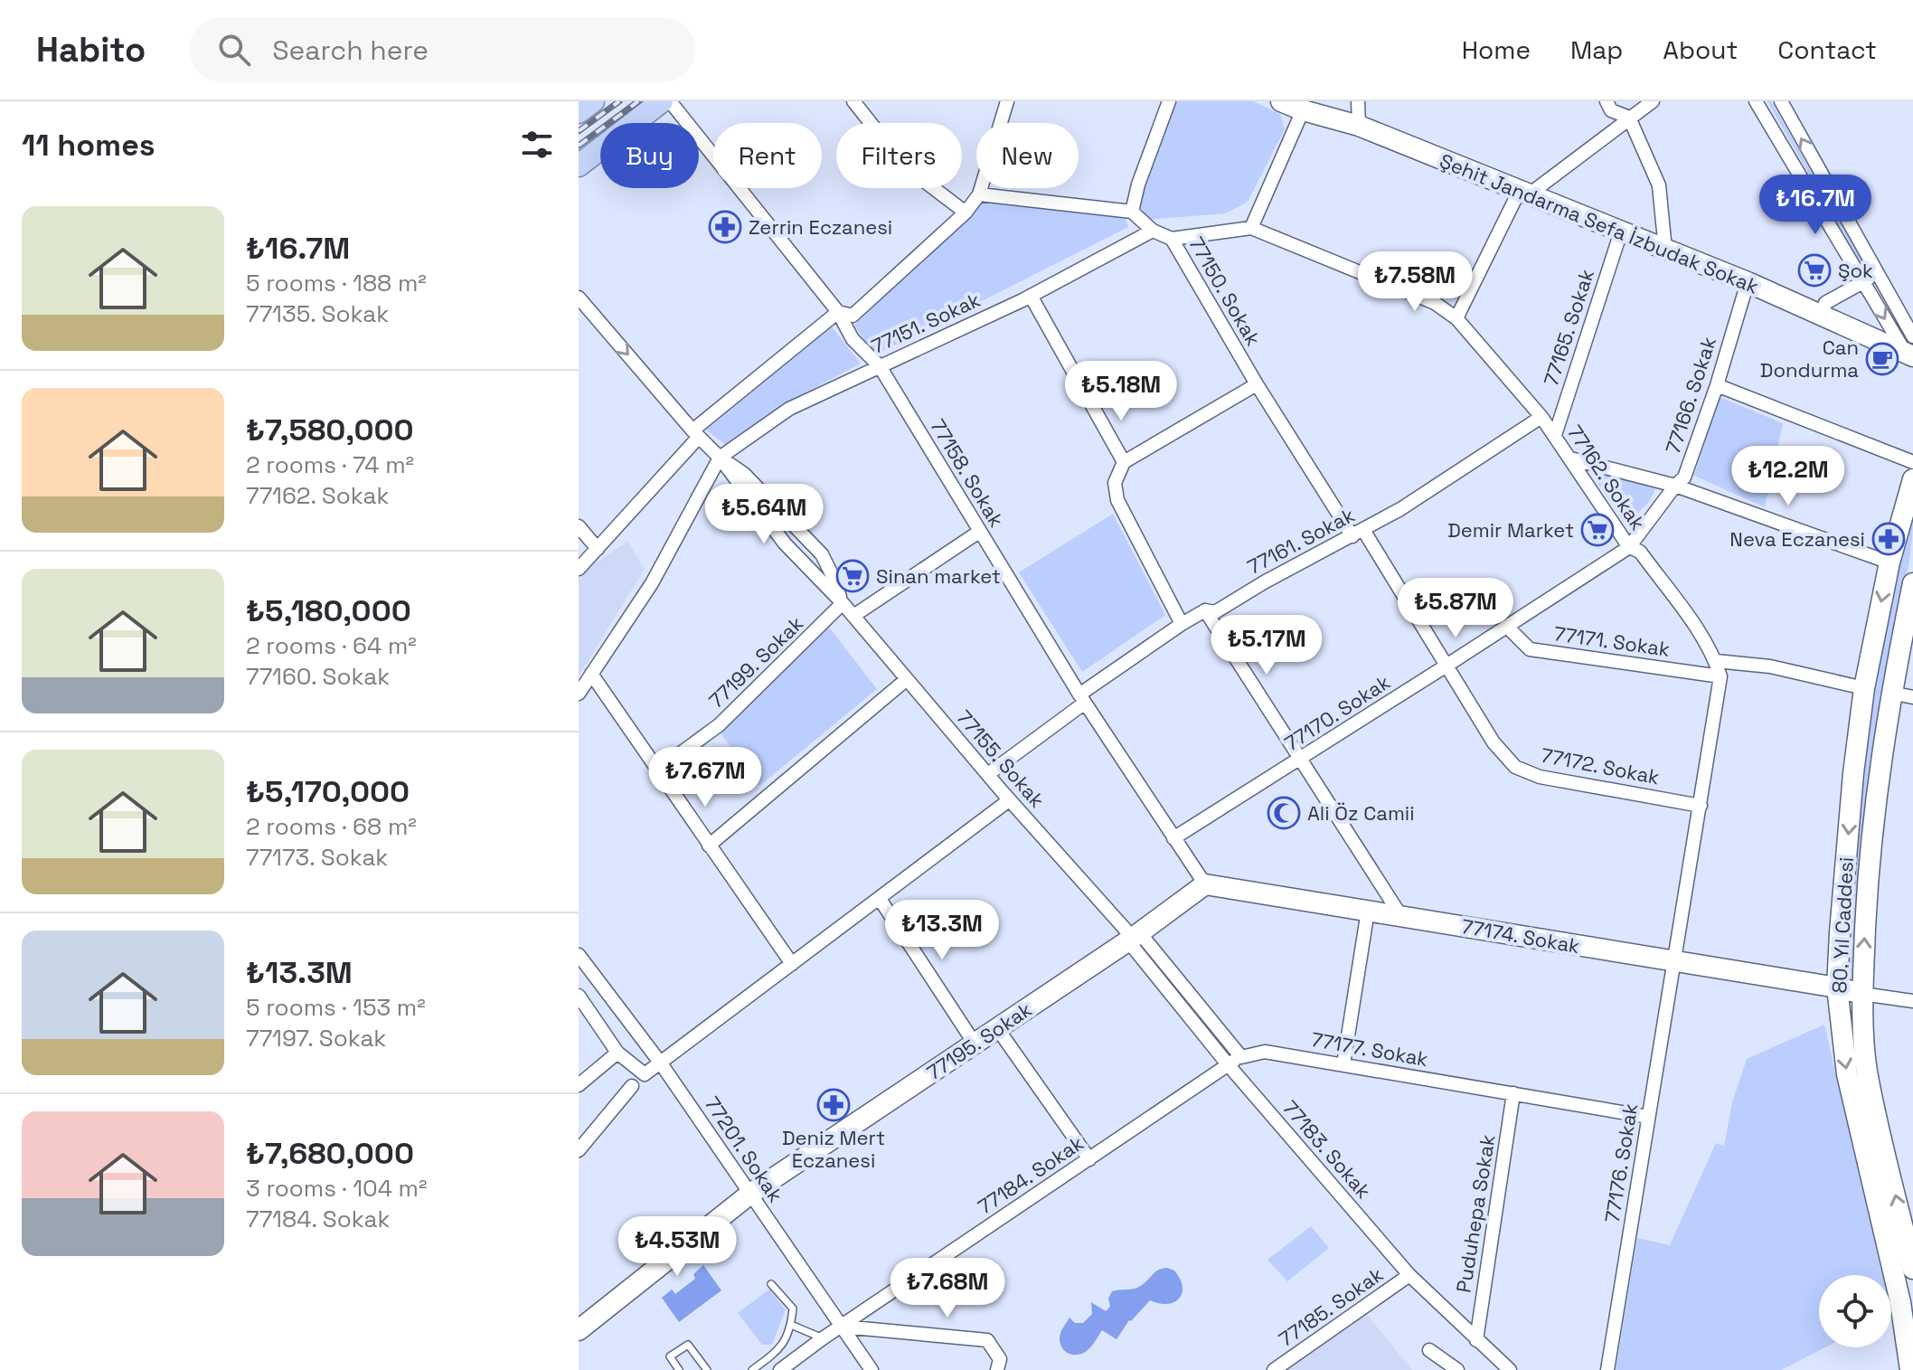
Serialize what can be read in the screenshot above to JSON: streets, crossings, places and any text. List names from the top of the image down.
{
  "streets": {
    "main road": [
      "Şehit Jandarma Sefa İzbudak Sokak",
      "80. Yıl Caddesi",
      "77174. Sokak",
      "77195. Sokak"
    ],
    "street": [
      "77150. Sokak",
      "77151. Sokak",
      "77165. Sokak",
      "77166. Sokak",
      "77158. Sokak",
      "77162. Sokak",
      "77161. Sokak",
      "77171. Sokak",
      "77199. Sokak",
      "77170. Sokak",
      "77155. Sokak",
      "77172. Sokak",
      "77177. Sokak",
      "77201. Sokak",
      "77183. Sokak",
      "77176. Sokak",
      "77184. Sokak",
      "Puduhepa Sokak",
      "77185. Sokak"
    ]
  },
  "crossings": [
    ["Şehit Jandarma Sefa İzbudak Sokak", "77165. Sokak"],
    ["Şehit Jandarma Sefa İzbudak Sokak", "77166. Sokak"],
    ["77150. Sokak", "77151. Sokak"],
    ["77150. Sokak", "77161. Sokak"],
    ["77150. Sokak", "77172. Sokak"],
    ["77151. Sokak", "77158. Sokak"],
    ["77151. Sokak", "77155. Sokak"],
    ["77165. Sokak", "77162. Sokak"],
    ["77166. Sokak", "77162. Sokak"],
    ["77166. Sokak", "77170. Sokak"],
    ["77158. Sokak", "77161. Sokak"],
    ["77158. Sokak", "77170. Sokak"],
    ["77158. Sokak", "77174. Sokak"],
    ["77158. Sokak", "77195. Sokak"],
    ["77162. Sokak", "77161. Sokak"],
    ["77162. Sokak", "77171. Sokak"],
    ["77162. Sokak", "77170. Sokak"],
    ["77162. Sokak", "77172. Sokak"],
    ["77162. Sokak", "77174. Sokak"],
    ["77162. Sokak", "77176. Sokak"],
    ["77161. Sokak", "77155. Sokak"],
    ["77161. Sokak", "77172. Sokak"],
    ["77171. Sokak", "77170. Sokak"],
    ["77199. Sokak", "77155. Sokak"],
    ["77170. Sokak", "77172. Sokak"],
    ["77155. Sokak", "77195. Sokak"],
    ["77155. Sokak", "77183. Sokak"],
    ["80. Yıl Caddesi", "77174. Sokak"],
    ["77174. Sokak", "77195. Sokak"],
    ["77174. Sokak", "77176. Sokak"],
    ["77195. Sokak", "77201. Sokak"],
    ["77195. Sokak", "77183. Sokak"],
    ["77177. Sokak", "77176. Sokak"],
    ["77177. Sokak", "77184. Sokak"],
    ["77177. Sokak", "Puduhepa Sokak"],
    ["77201. Sokak", "77184. Sokak"],
    ["77183. Sokak", "77184. Sokak"],
    ["77183. Sokak", "Puduhepa Sokak"],
    ["77183. Sokak", "77185. Sokak"]
  ],
  "places": {
    "pharmacy": ["Zerrin Eczanesi", "Neva Eczanesi", "Deniz Mert Eczanesi"],
    "supermarket": ["Şok", "Demir Market", "Sinan market"],
    "cafe": ["Can Dondurma"],
    "mosque": ["Ali Öz Camii"]
  },
  "page": {
    "header": "Habito",
    "search": "Search here",
    "nav": [
      "Home",
      "Map",
      "About",
      "Contact"
    ],
    "heading": "11 homes",
    "chip": [
      "Buy",
      "Rent",
      "Filters",
      "New"
    ],
    "price": [
      "₺16.7M",
      "₺7.58M",
      "₺5.18M",
      "₺12.2M",
      "₺5.64M",
      "₺5.87M",
      "₺5.17M",
      "₺7.67M",
      "₺13.3M",
      "₺4.53M",
      "₺7.68M"
    ],
    "list": [
      {
        "name": "₺16.7M",
        "note": "5 rooms · 188 m² · 77135. Sokak"
      },
      {
        "name": "₺7,580,000",
        "note": "2 rooms · 74 m² · 77162. Sokak"
      },
      {
        "name": "₺5,180,000",
        "note": "2 rooms · 64 m² · 77160. Sokak"
      },
      {
        "name": "₺5,170,000",
        "note": "2 rooms · 68 m² · 77173. Sokak"
      },
      {
        "name": "₺13.3M",
        "note": "5 rooms · 153 m² · 77197. Sokak"
      },
      {
        "name": "₺7,680,000",
        "note": "3 rooms · 104 m² · 77184. Sokak"
      }
    ]
  }
}
